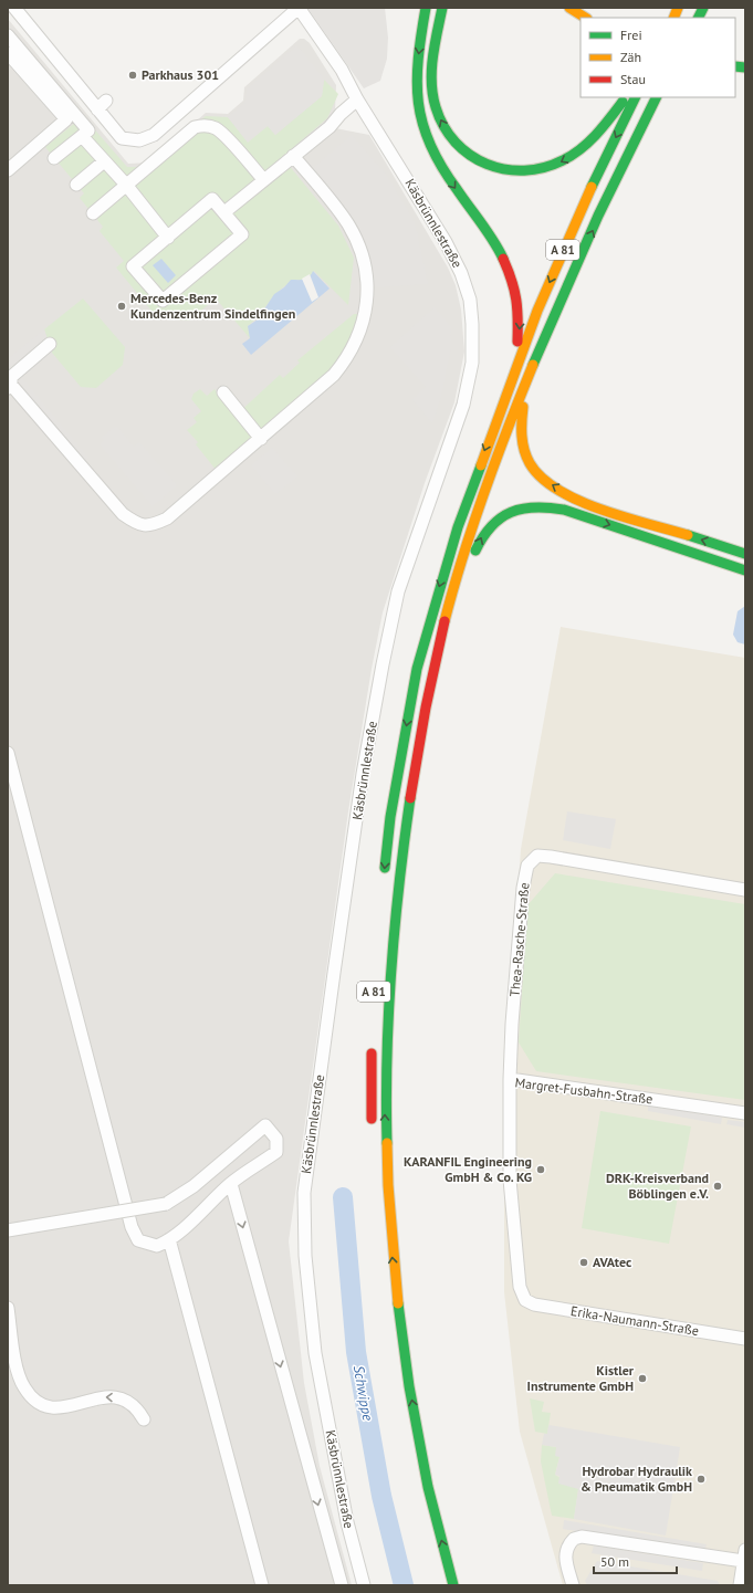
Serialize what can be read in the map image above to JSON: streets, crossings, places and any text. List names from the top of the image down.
{
  "streets": {
    "main road": ["A 81"],
    "street": [
      "Käsbrünnlestraße",
      "Thea-Rasche-Straße",
      "Margret-Fusbahn-Straße",
      "Erika-Naumann-Straße"
    ]
  },
  "crossings": [
    ["Thea-Rasche-Straße", "Margret-Fusbahn-Straße"],
    ["Margret-Fusbahn-Straße", "Erika-Naumann-Straße"]
  ],
  "water": ["Schwippe"],
  "places": [
    "Parkhaus 301",
    "Mercedes-Benz Kundenzentrum Sindelfingen",
    "KARANFIL Engineering GmbH & Co. KG",
    "DRK-Kreisverband Böblingen e.V.",
    "AVAtec",
    "Kistler Instrumente GmbH",
    "Hydrobar Hydraulik & Pneumatik GmbH"
  ],
  "legend": ["Frei", "Zäh", "Stau"],
  "scale_bar": "50 m"
}
